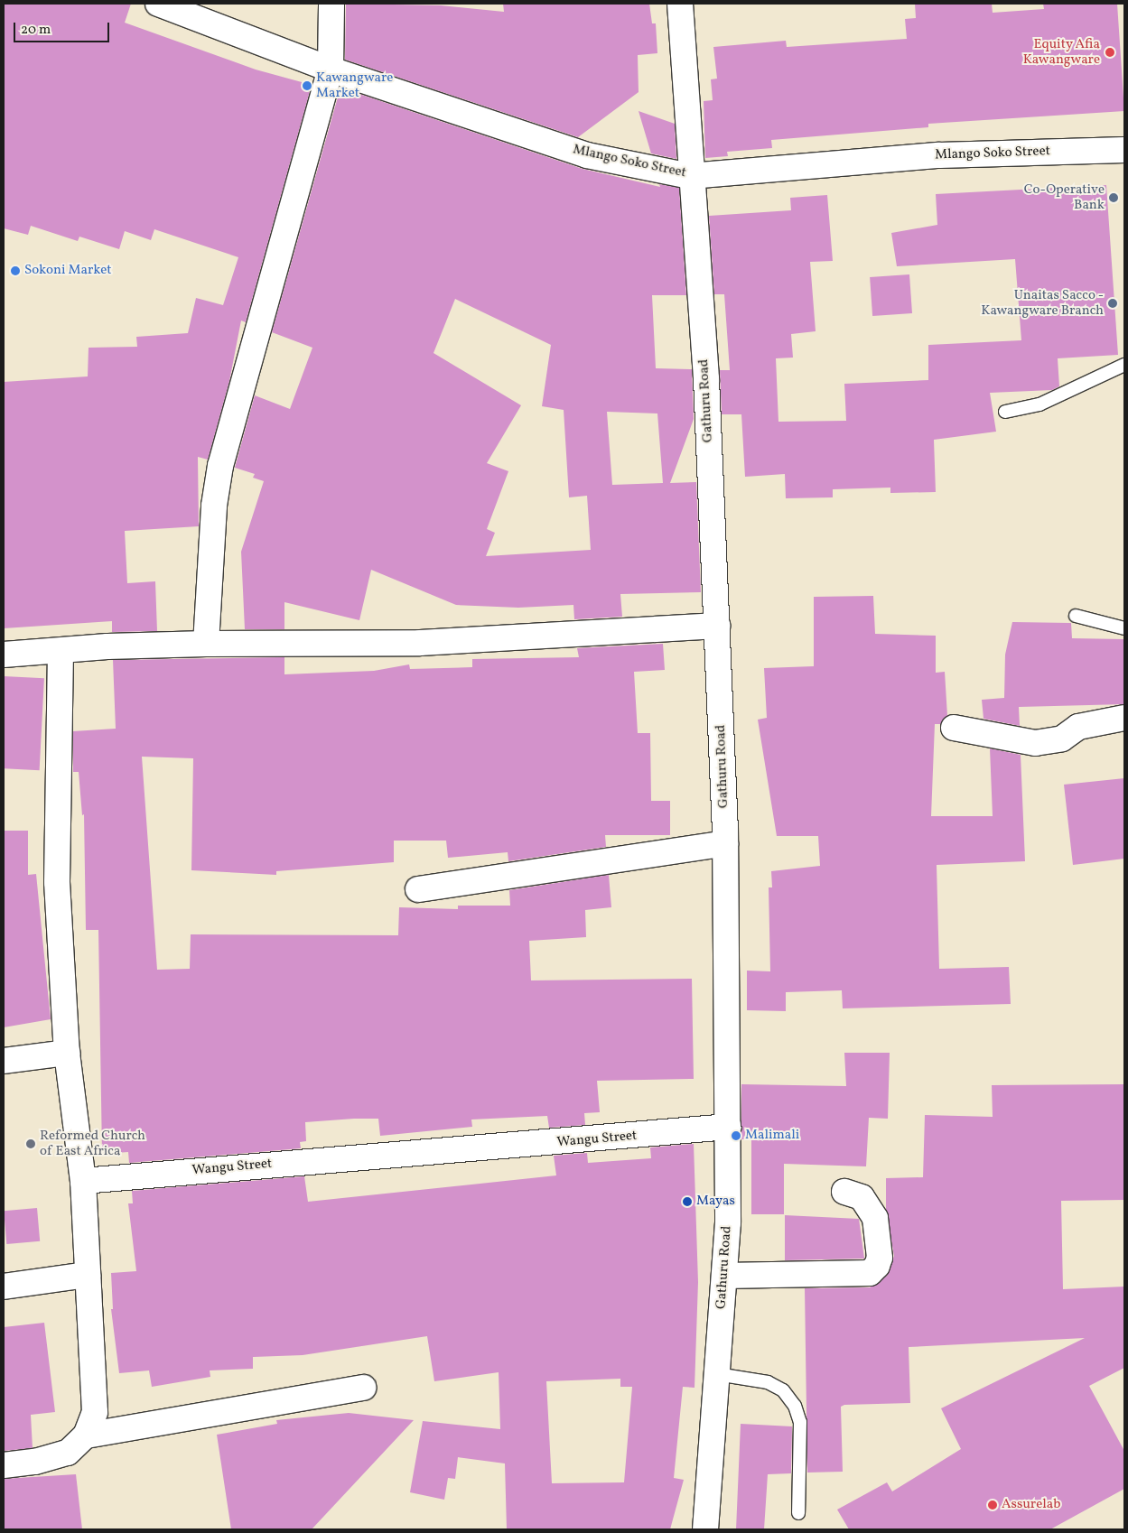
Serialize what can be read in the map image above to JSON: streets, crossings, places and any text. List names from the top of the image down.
{
  "streets": {
    "street": ["Mlango Soko Street", "Gathuru Road", "Wangu Street"]
  },
  "crossings": [
    ["Mlango Soko Street", "Gathuru Road"],
    ["Gathuru Road", "Wangu Street"]
  ],
  "places": [
    "Equity Afia Kawangware",
    "Kawangware Market",
    "Co-Operative Bank",
    "Sokoni Market",
    "Unaitas Sacco - Kawangware Branch",
    "Malimali",
    "Reformed Church of East Africa",
    "Mayas",
    "Assurelab"
  ],
  "scale_bar": "20 m"
}
